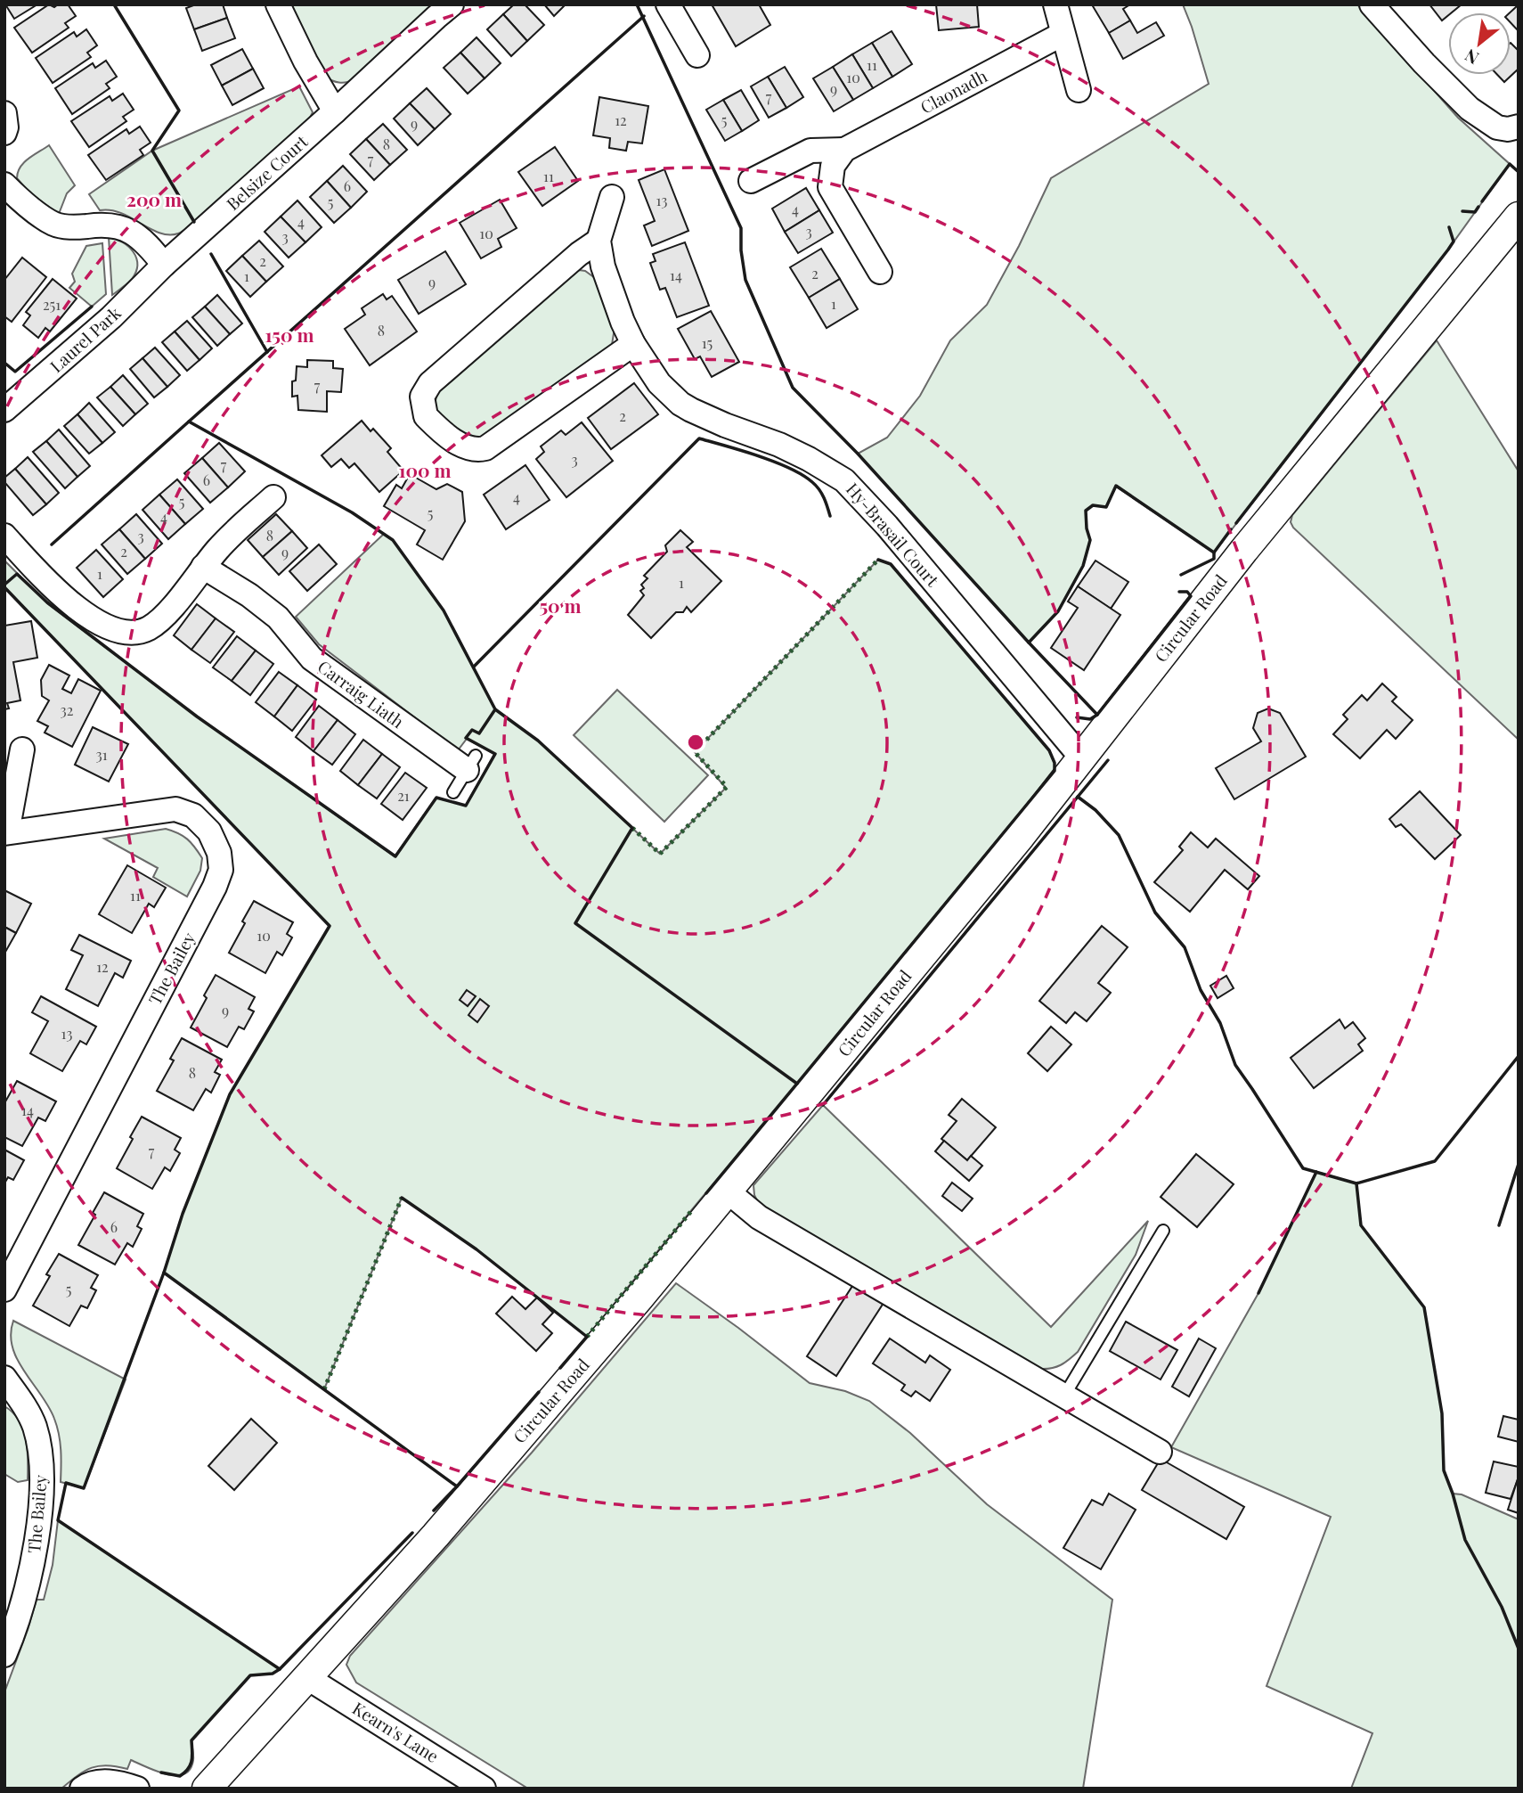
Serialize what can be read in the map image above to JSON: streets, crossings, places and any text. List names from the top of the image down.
{
  "streets": {
    "street": [
      "Claonadh",
      "Belsize Court",
      "Laurel Park",
      "Hy-Brasail Court",
      "Circular Road",
      "Carraig Liath",
      "The Bailey",
      "Kearn's Lane"
    ]
  },
  "crossings": [
    ["Belsize Court", "Laurel Park"],
    ["Hy-Brasail Court", "Circular Road"],
    ["Circular Road", "Kearn's Lane"]
  ],
  "house_numbers": [
    "11",
    "10",
    "9",
    "7",
    "12",
    "5",
    "9",
    "8",
    "7",
    "11",
    "6",
    "13",
    "5",
    "4",
    "4",
    "3",
    "10",
    "3",
    "2",
    "2",
    "14",
    "1",
    "9",
    "1",
    "251",
    "8",
    "15",
    "7",
    "2",
    "3",
    "7",
    "6",
    "4",
    "5",
    "5",
    "4",
    "8",
    "3",
    "2",
    "9",
    "1",
    "1",
    "32",
    "31",
    "21",
    "11",
    "10",
    "12",
    "9",
    "13",
    "8",
    "14",
    "7",
    "6",
    "5"
  ],
  "north": "bottom left",
  "rings": [
    "200 m",
    "150 m",
    "100 m",
    "50 m"
  ]
}
